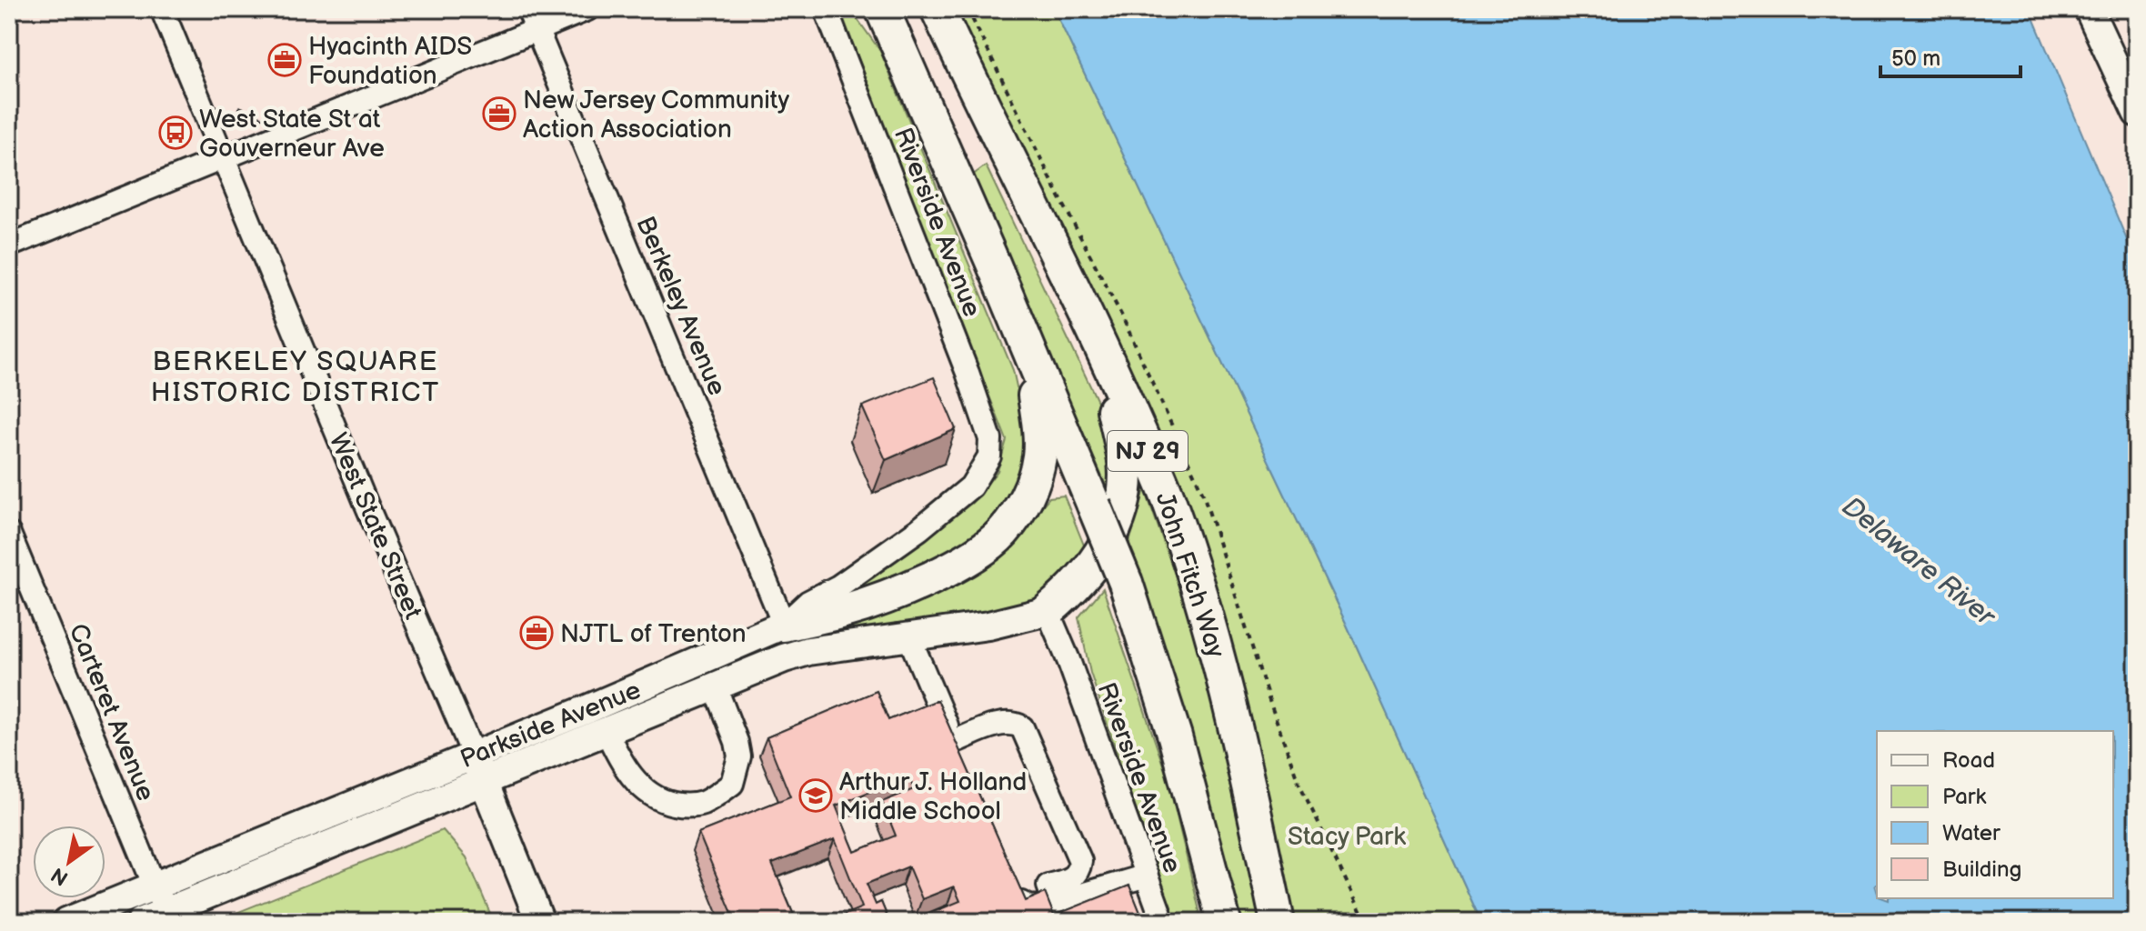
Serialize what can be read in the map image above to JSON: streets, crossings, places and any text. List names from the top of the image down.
{
  "streets": {
    "highway": ["NJ 29", "John Fitch Way"],
    "main road": ["West State Street", "Parkside Avenue"],
    "street": ["Riverside Avenue", "Berkeley Avenue", "Carteret Avenue"]
  },
  "crossings": [
    ["Riverside Avenue", "Parkside Avenue"],
    ["Berkeley Avenue", "Parkside Avenue"],
    ["West State Street", "Parkside Avenue"],
    ["Carteret Avenue", "Parkside Avenue"]
  ],
  "districts": ["BERKELEY SQUARE HISTORIC DISTRICT"],
  "water": ["Delaware River"],
  "parks": ["Stacy Park"],
  "places": {
    "office": ["Hyacinth AIDS Foundation", "New Jersey Community Action Association", "NJTL of Trenton"],
    "bus stop": ["West State St at Gouverneur Ave"],
    "school or university": ["Arthur J. Holland Middle School"]
  },
  "legend": [
    "Road",
    "Park",
    "Water",
    "Building"
  ],
  "scale_bar": "50 m",
  "north": "bottom left"
}
